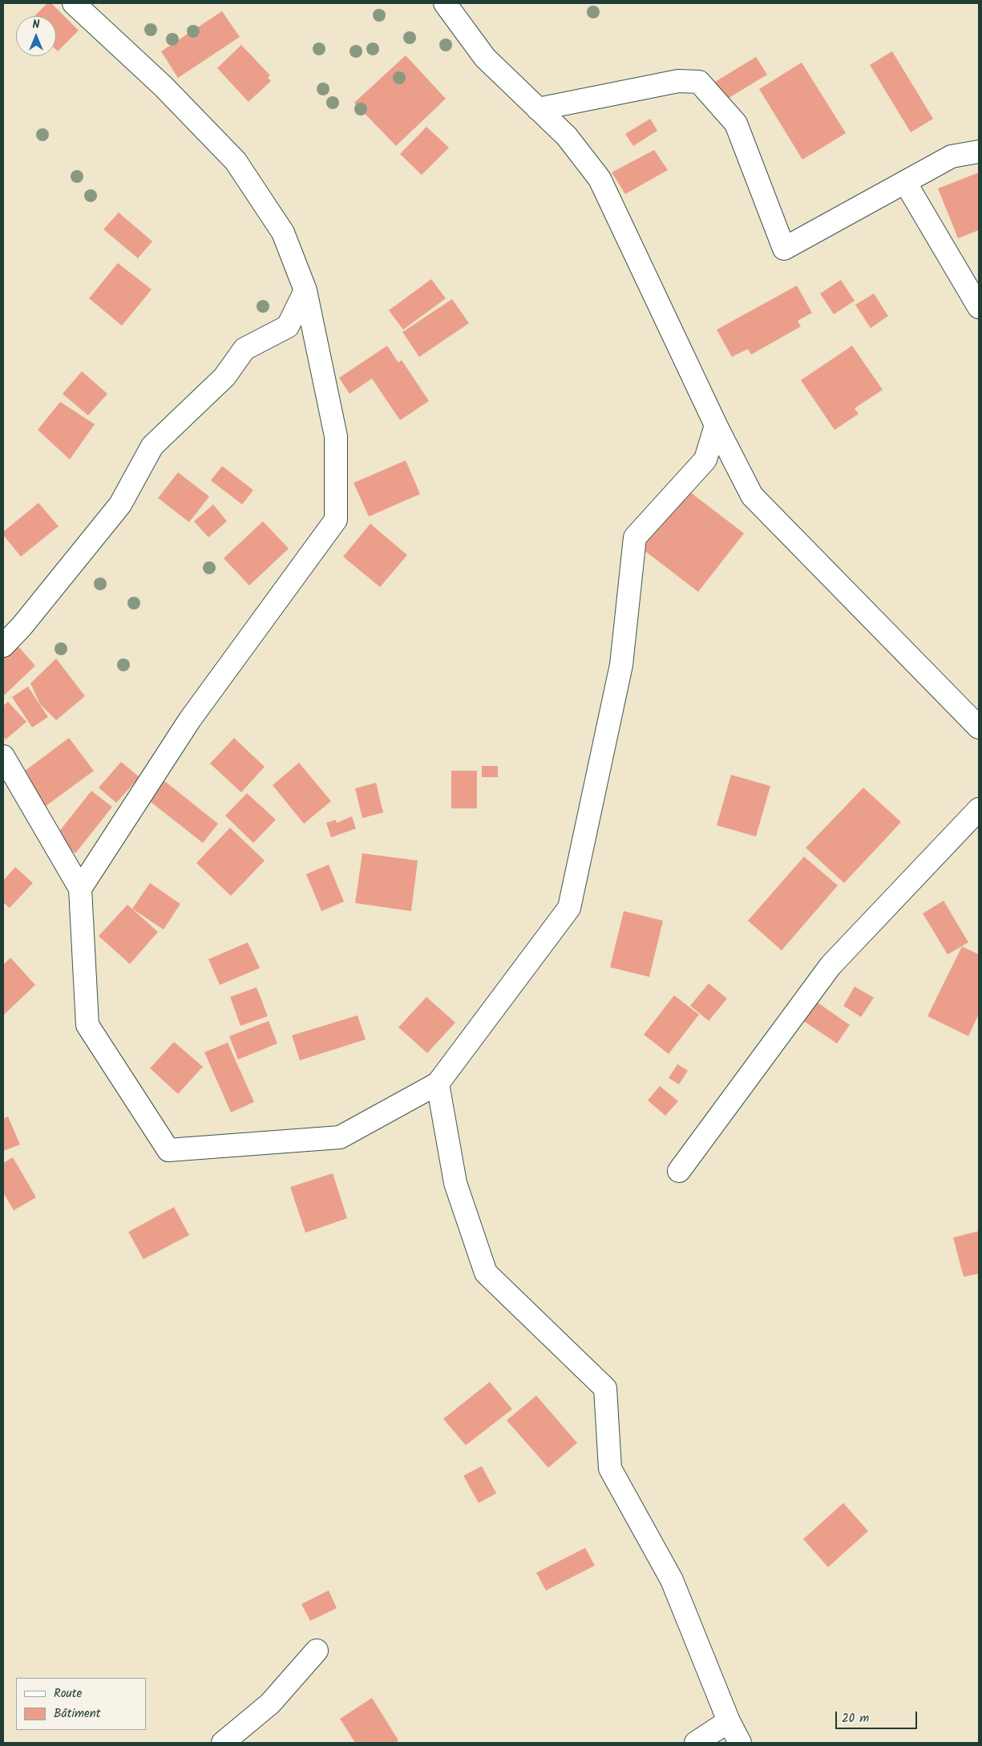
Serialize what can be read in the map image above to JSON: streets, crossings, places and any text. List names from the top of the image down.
{
  "legend": ["Route", "Bâtiment"],
  "scale_bar": "20 m",
  "north": "top"
}
